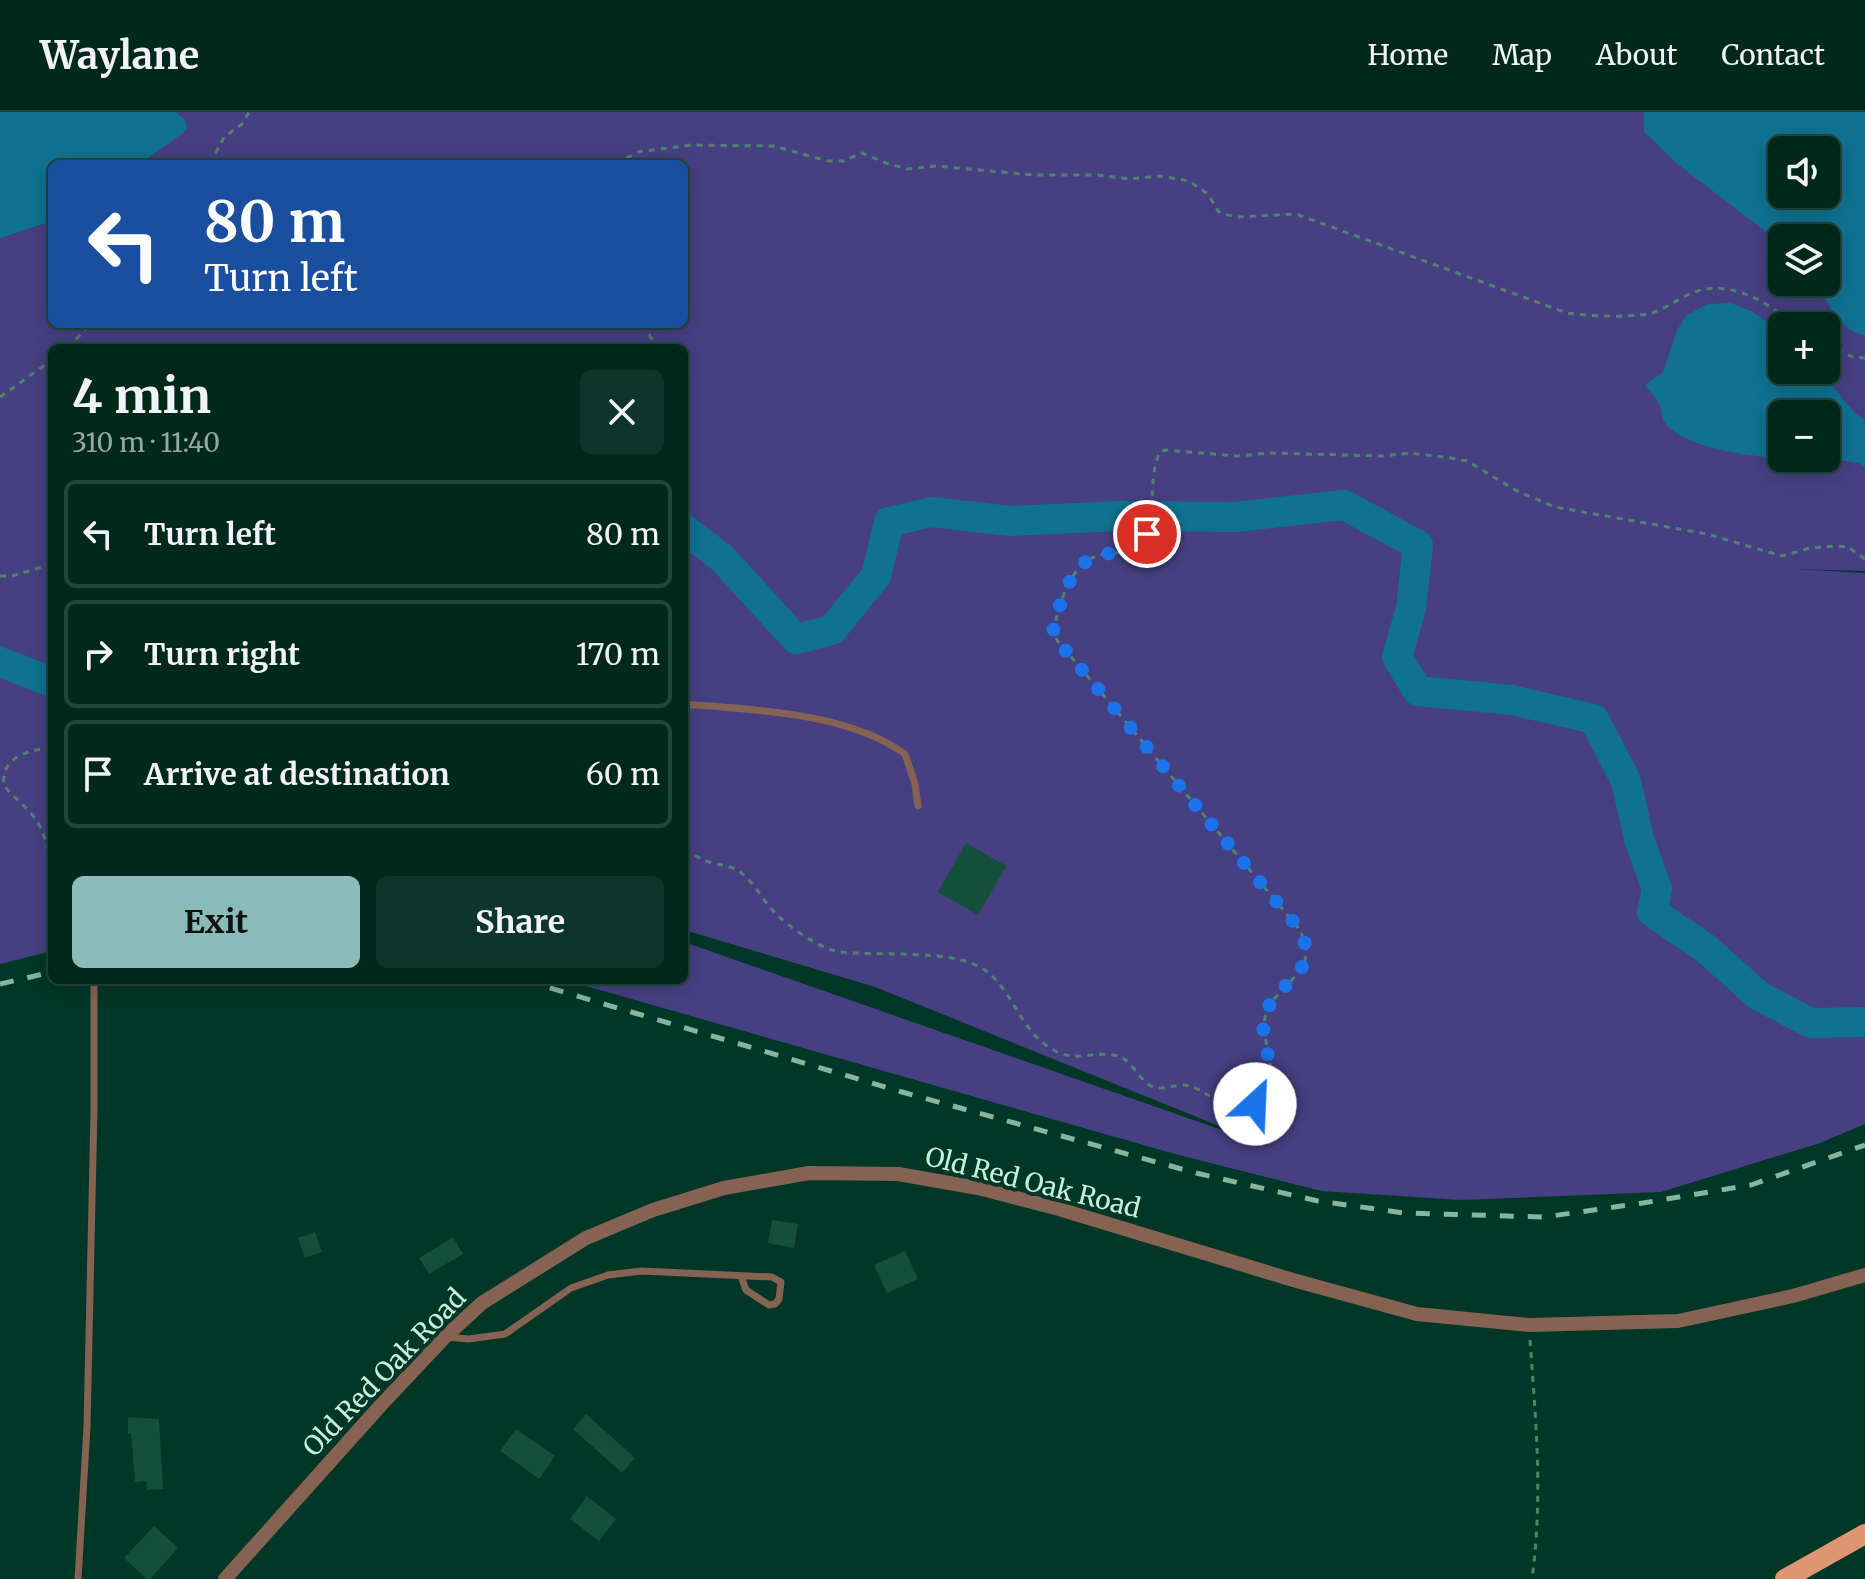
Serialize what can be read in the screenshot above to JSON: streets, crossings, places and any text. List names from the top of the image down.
{
  "streets": {
    "street": ["Old Red Oak Road"]
  },
  "page": {
    "header": "Waylane",
    "nav": [
      "Home",
      "Map",
      "About",
      "Contact"
    ],
    "map_buttons": ["+", "−"],
    "turn": ["80 m", "Turn left"],
    "heading": ["4 min", "310 m · 11:40"],
    "list": [
      {
        "name": "Turn left",
        "value": "80 m"
      },
      {
        "name": "Turn right",
        "value": "170 m"
      },
      {
        "name": "Arrive at destination",
        "value": "60 m"
      }
    ],
    "buttons": ["Exit", "Share"]
  }
}
